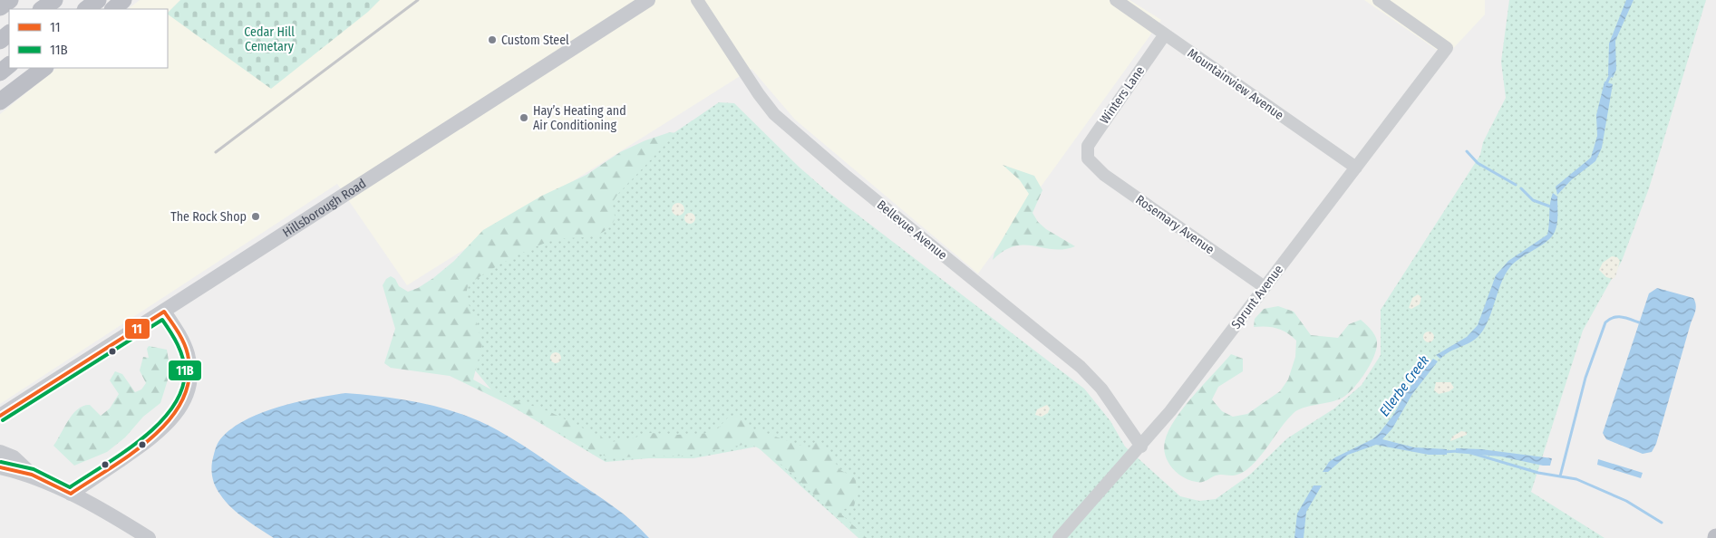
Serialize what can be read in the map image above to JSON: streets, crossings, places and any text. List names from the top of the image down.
{
  "streets": {
    "main road": ["Hillsborough Road"],
    "street": [
      "Mountainview Avenue",
      "Winters Lane",
      "Rosemary Avenue",
      "Bellevue Avenue",
      "Sprunt Avenue"
    ]
  },
  "crossings": [
    ["Mountainview Avenue", "Winters Lane"],
    ["Mountainview Avenue", "Sprunt Avenue"],
    ["Winters Lane", "Rosemary Avenue"],
    ["Rosemary Avenue", "Sprunt Avenue"],
    ["Bellevue Avenue", "Sprunt Avenue"]
  ],
  "water": ["Ellerbe Creek"],
  "parks": ["Cedar Hill Cemetary"],
  "places": ["Custom Steel", "Hay’s Heating and Air Conditioning", "The Rock Shop"],
  "lines": ["transit line 11", "transit line 11B"],
  "legend": ["11", "11B"]
}
